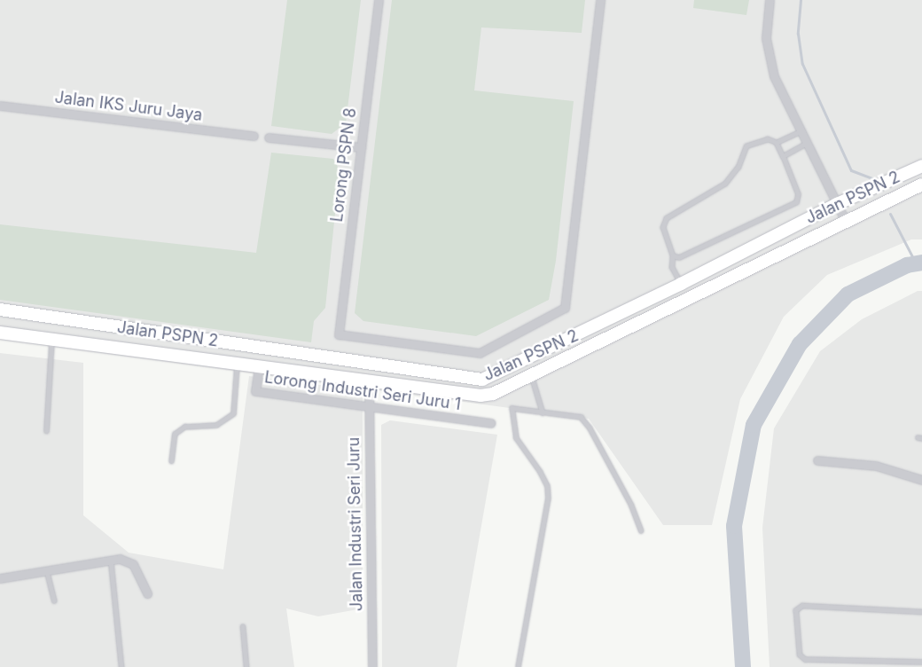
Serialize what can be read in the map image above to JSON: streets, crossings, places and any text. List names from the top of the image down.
{
  "streets": {
    "street": [
      "Jalan IKS Juru Jaya",
      "Lorong PSPN 8",
      "Jalan PSPN 2",
      "Lorong Industri Seri Juru 1",
      "Jalan Industri Seri Juru"
    ]
  },
  "crossings": [
    ["Jalan PSPN 2", "Lorong Industri Seri Juru 1"],
    ["Jalan PSPN 2", "Jalan Industri Seri Juru"],
    ["Lorong Industri Seri Juru 1", "Jalan Industri Seri Juru"]
  ]
}
